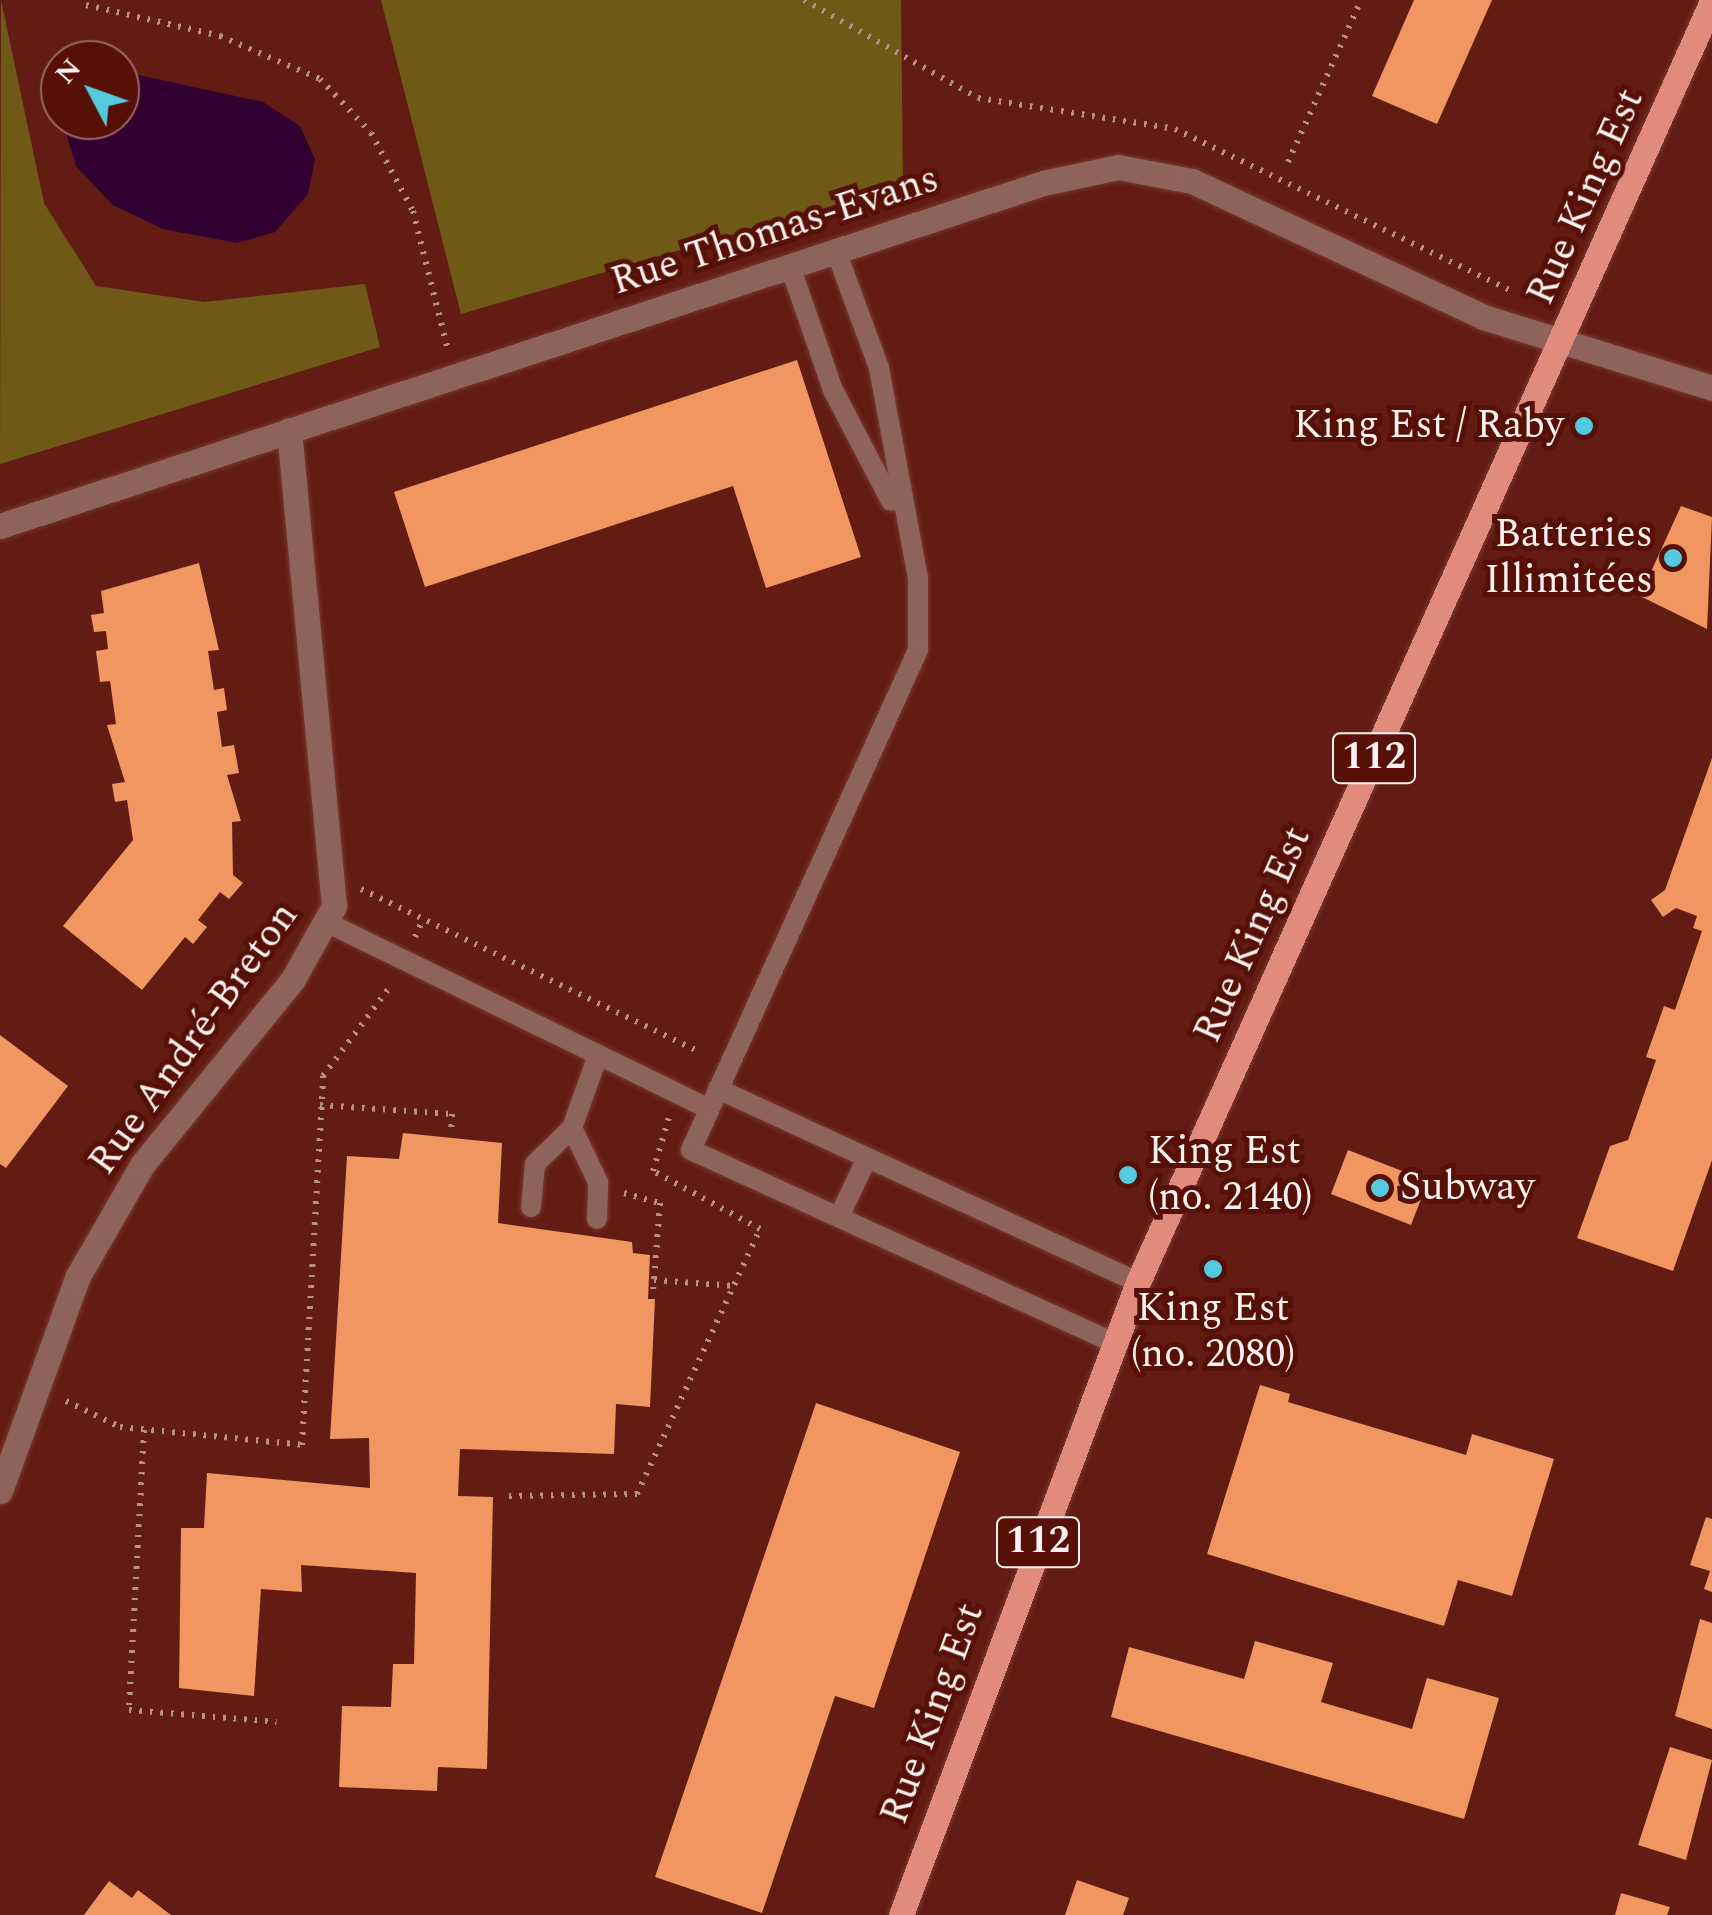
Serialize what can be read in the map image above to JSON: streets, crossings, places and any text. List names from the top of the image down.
{
  "streets": {
    "main road": ["Rue King Est", "112"],
    "street": ["Rue Thomas-Evans", "Rue André-Breton"]
  },
  "crossings": [
    ["Rue King Est", "Rue Thomas-Evans"],
    ["Rue Thomas-Evans", "Rue André-Breton"]
  ],
  "places": [
    "King Est / Raby",
    "Batteries Illimitées",
    "King Est (no. 2140)",
    "Subway",
    "King Est (no. 2080)"
  ],
  "north": "top left"
}
